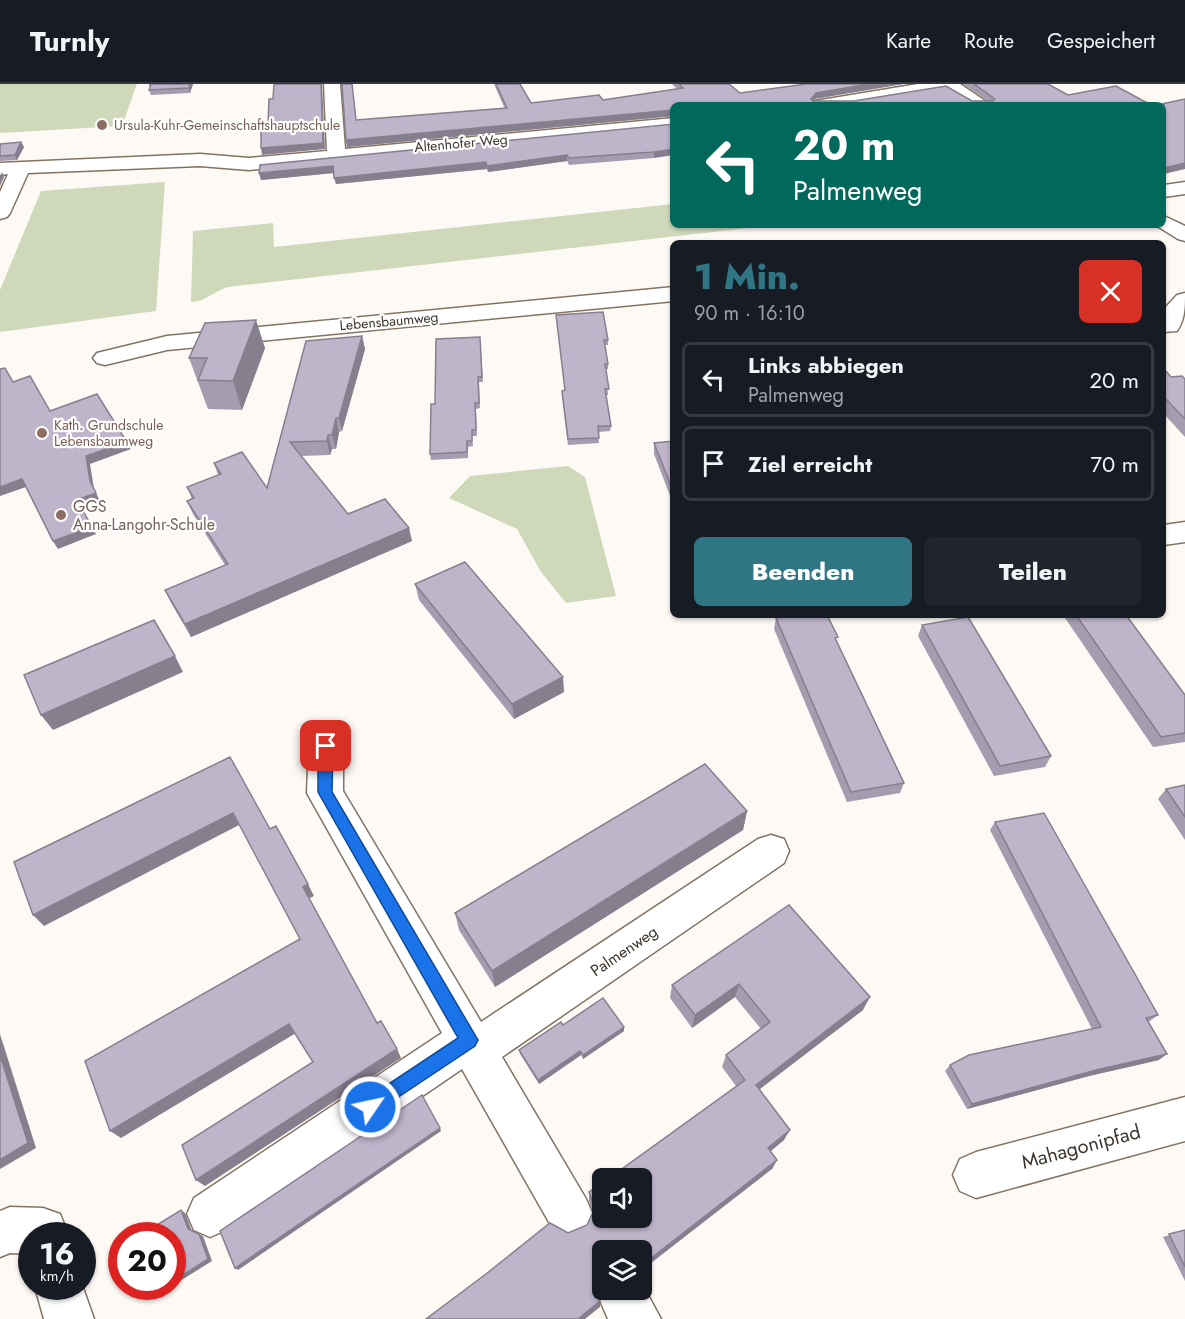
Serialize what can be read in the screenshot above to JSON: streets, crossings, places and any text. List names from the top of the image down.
{
  "streets": {
    "street": [
      "Altenhofer Weg",
      "Lebensbaumweg",
      "Palmenweg",
      "Mahagonipfad"
    ]
  },
  "places": ["Ursula-Kuhr-Gemeinschaftshauptschule", "Kath. Grundschule Lebensbaumweg", "GGS Anna-Langohr-Schule"],
  "page": {
    "header": "Turnly",
    "nav": ["Karte", "Route", "Gespeichert"],
    "turn": ["20 m", "Palmenweg"],
    "heading": ["1 Min.", "90 m · 16:10"],
    "list": [
      {
        "name": "Links abbiegen",
        "note": "Palmenweg",
        "value": "20 m"
      },
      {
        "name": "Ziel erreicht",
        "value": "70 m"
      }
    ],
    "buttons": ["Beenden", "Teilen"],
    "speed": "16 km/h",
    "limit": "20"
  }
}
